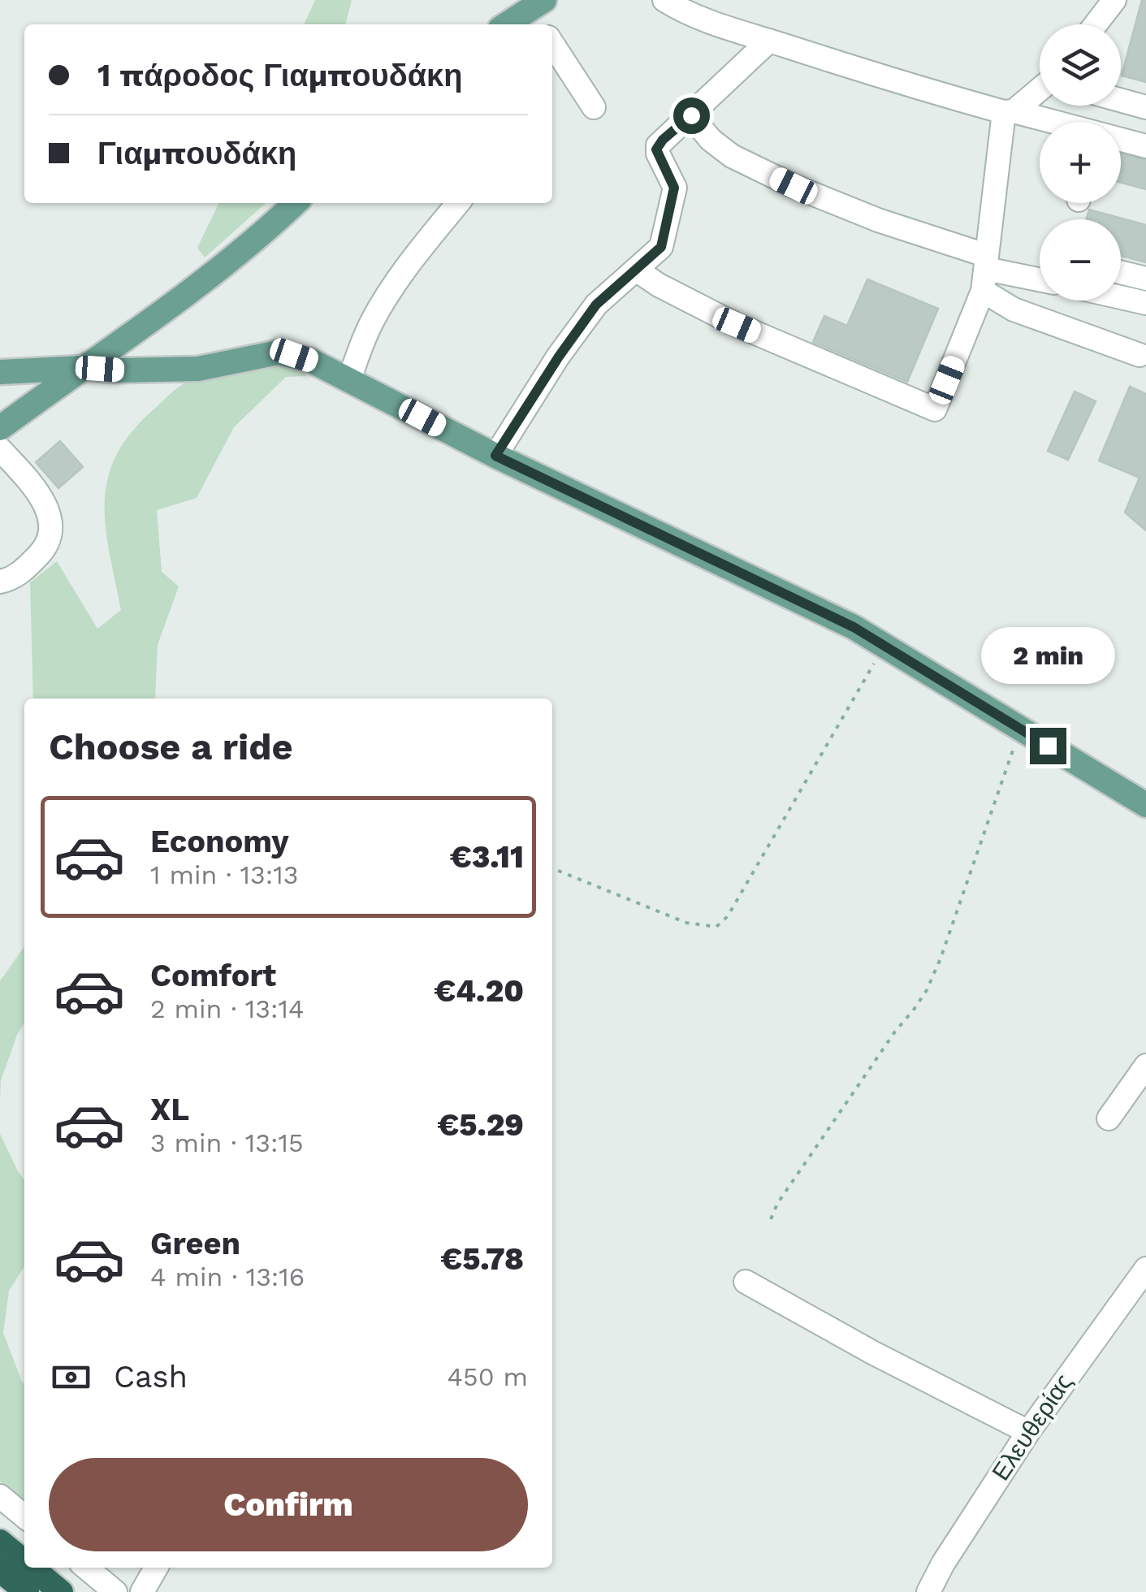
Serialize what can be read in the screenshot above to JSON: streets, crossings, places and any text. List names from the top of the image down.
{
  "streets": {
    "street": ["Ελευθερίας"]
  },
  "page": {
    "map_buttons": ["+", "−"],
    "banner": ["1 πάροδος Γιαμπουδάκη", "Γιαμπουδάκη"],
    "bubble": "2 min",
    "heading": "Choose a ride",
    "list": [
      {
        "name": "Economy",
        "note": "1 min · 13:13",
        "value": "€3.11"
      },
      {
        "name": "Comfort",
        "note": "2 min · 13:14",
        "value": "€4.20"
      },
      {
        "name": "XL",
        "note": "3 min · 13:15",
        "value": "€5.29"
      },
      {
        "name": "Green",
        "note": "4 min · 13:16",
        "value": "€5.78"
      }
    ],
    "pay": ["Cash", "450 m"],
    "buttons": "Confirm"
  }
}
